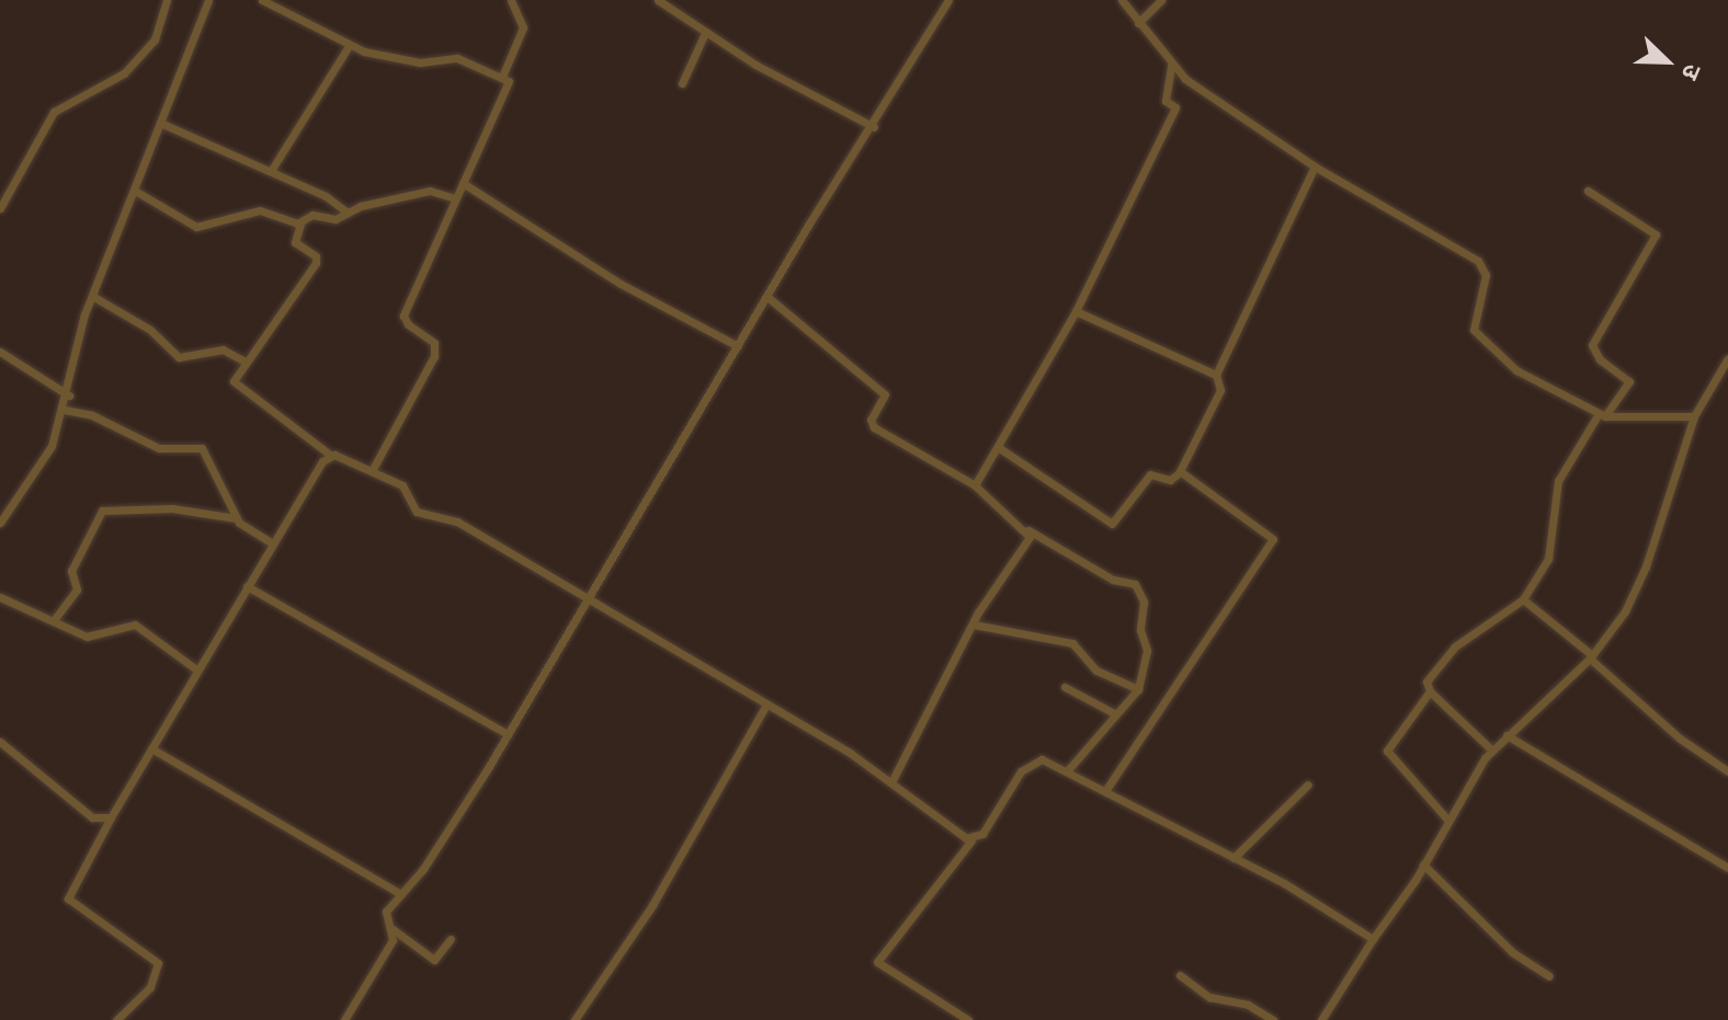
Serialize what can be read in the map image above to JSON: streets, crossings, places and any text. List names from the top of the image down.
{
  "north": "bottom right"
}
